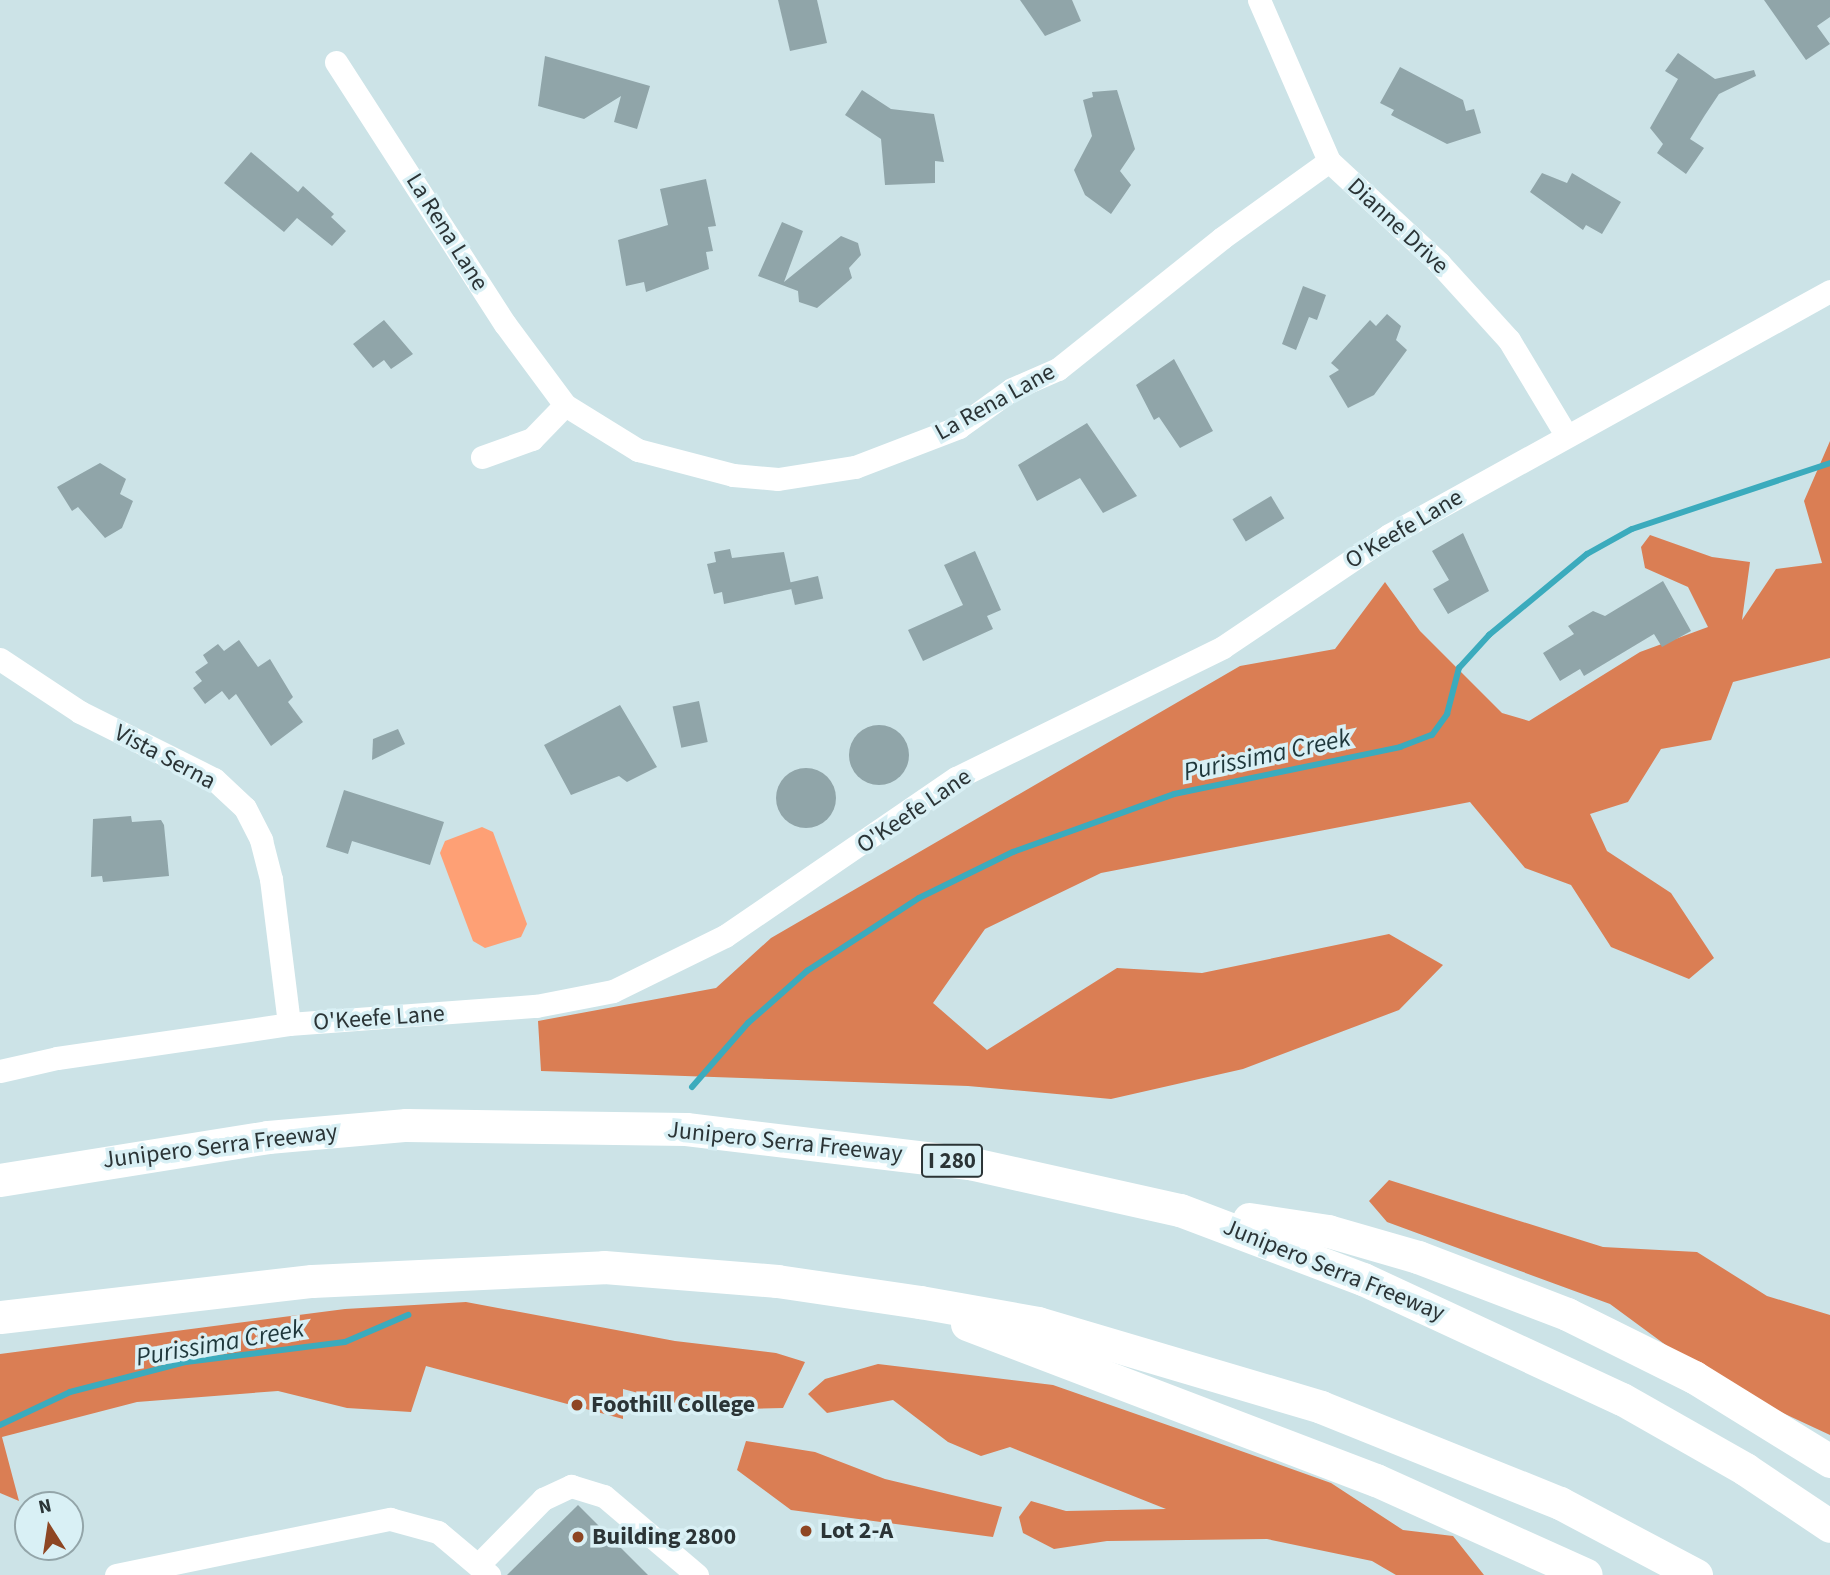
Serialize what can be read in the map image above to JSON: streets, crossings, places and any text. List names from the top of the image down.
{
  "streets": {
    "highway": ["Junipero Serra Freeway", "I 280"],
    "street": [
      "Dianne Drive",
      "La Rena Lane",
      "O'Keefe Lane",
      "Vista Serna"
    ]
  },
  "crossings": [
    ["Dianne Drive", "La Rena Lane"],
    ["Dianne Drive", "O'Keefe Lane"],
    ["O'Keefe Lane", "Vista Serna"]
  ],
  "water": ["Purissima Creek"],
  "places": ["Foothill College", "Lot 2-A", "Building 2800"],
  "north": "top"
}
